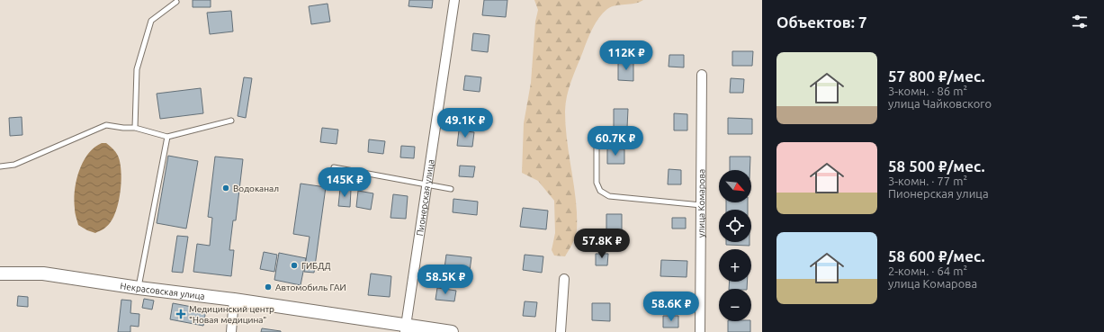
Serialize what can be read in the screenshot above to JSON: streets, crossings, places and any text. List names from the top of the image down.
{
  "streets": {
    "street": ["Пионерская улица", "улица Комарова", "Некрасовская улица"]
  },
  "crossings": [
    ["Пионерская улица", "Некрасовская улица"]
  ],
  "places": {
    "other": ["Водоканал", "ГИБДД", "Автомобиль ГАИ"],
    "health": ["Медицинский центр \"Новая медицина\""]
  },
  "north": "bottom right",
  "page": {
    "heading": "Объектов: 7",
    "price": [
      "112K ₽",
      "49.1K ₽",
      "60.7K ₽",
      "145K ₽",
      "57.8K ₽",
      "58.5K ₽",
      "58.6K ₽"
    ],
    "list": [
      {
        "name": "57 800 ₽/мес.",
        "note": "3-комн. · 86 m² · улица Чайковского"
      },
      {
        "name": "58 500 ₽/мес.",
        "note": "3-комн. · 77 m² · Пионерская улица"
      },
      {
        "name": "58 600 ₽/мес.",
        "note": "2-комн. · 64 m² · улица Комарова"
      }
    ],
    "map_buttons": ["+", "−"]
  }
}
